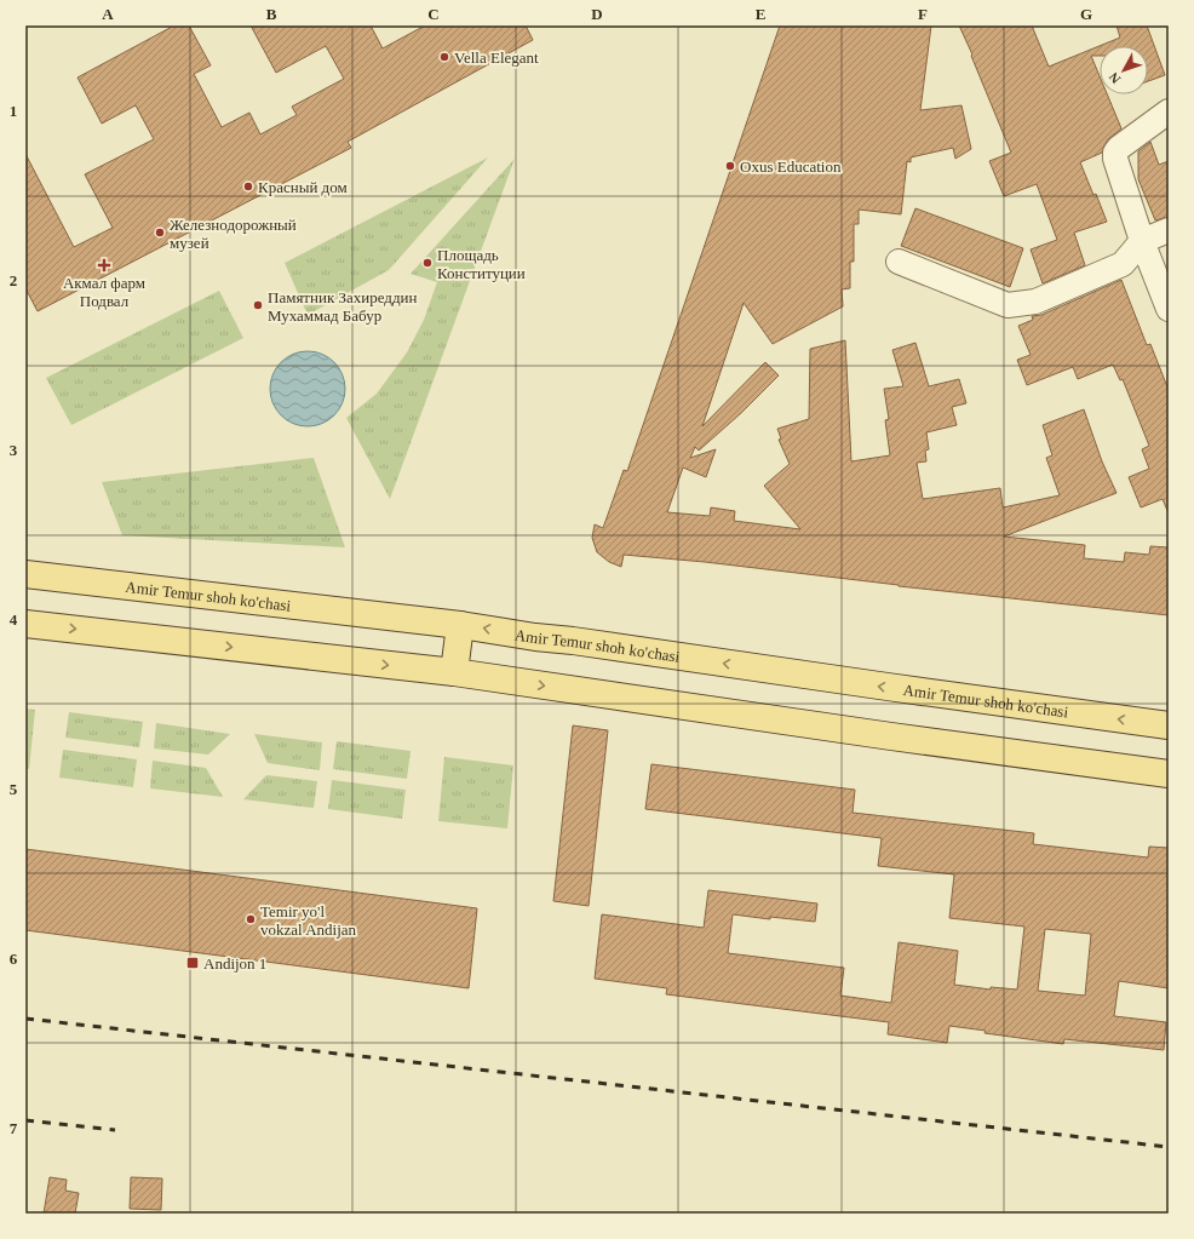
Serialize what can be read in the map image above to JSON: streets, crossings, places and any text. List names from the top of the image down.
{
  "streets": {
    "main road": ["Amir Temur shoh ko'chasi"]
  },
  "places": {
    "other": [
      "Vella Elegant",
      "Oxus Education",
      "Красный дом",
      "Железнодорожный музей",
      "Площадь Конституции",
      "Памятник Захиреддин Мухаммад Бабур",
      "Temir yo'l vokzal Andijan"
    ],
    "health": ["Акмал фарм Подвал"],
    "transit": ["Andijon 1"]
  },
  "north": "bottom left",
  "grid": {
    "columns": [
      "A",
      "B",
      "C",
      "D",
      "E",
      "F",
      "G"
    ],
    "rows": [
      "1",
      "2",
      "3",
      "4",
      "5",
      "6",
      "7"
    ]
  }
}
